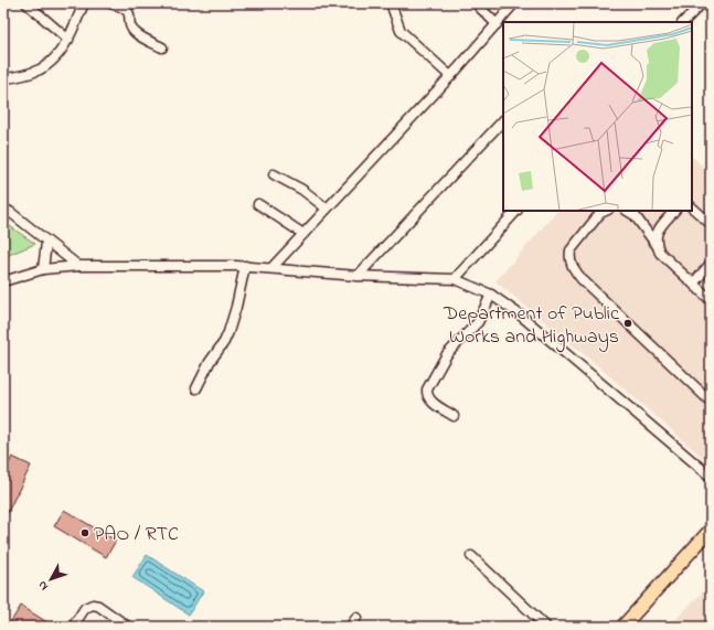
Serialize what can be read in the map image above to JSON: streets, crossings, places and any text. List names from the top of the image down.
{
  "places": ["Department of Public Works and Highways", "PAO / RTC"],
  "north": "bottom left"
}
